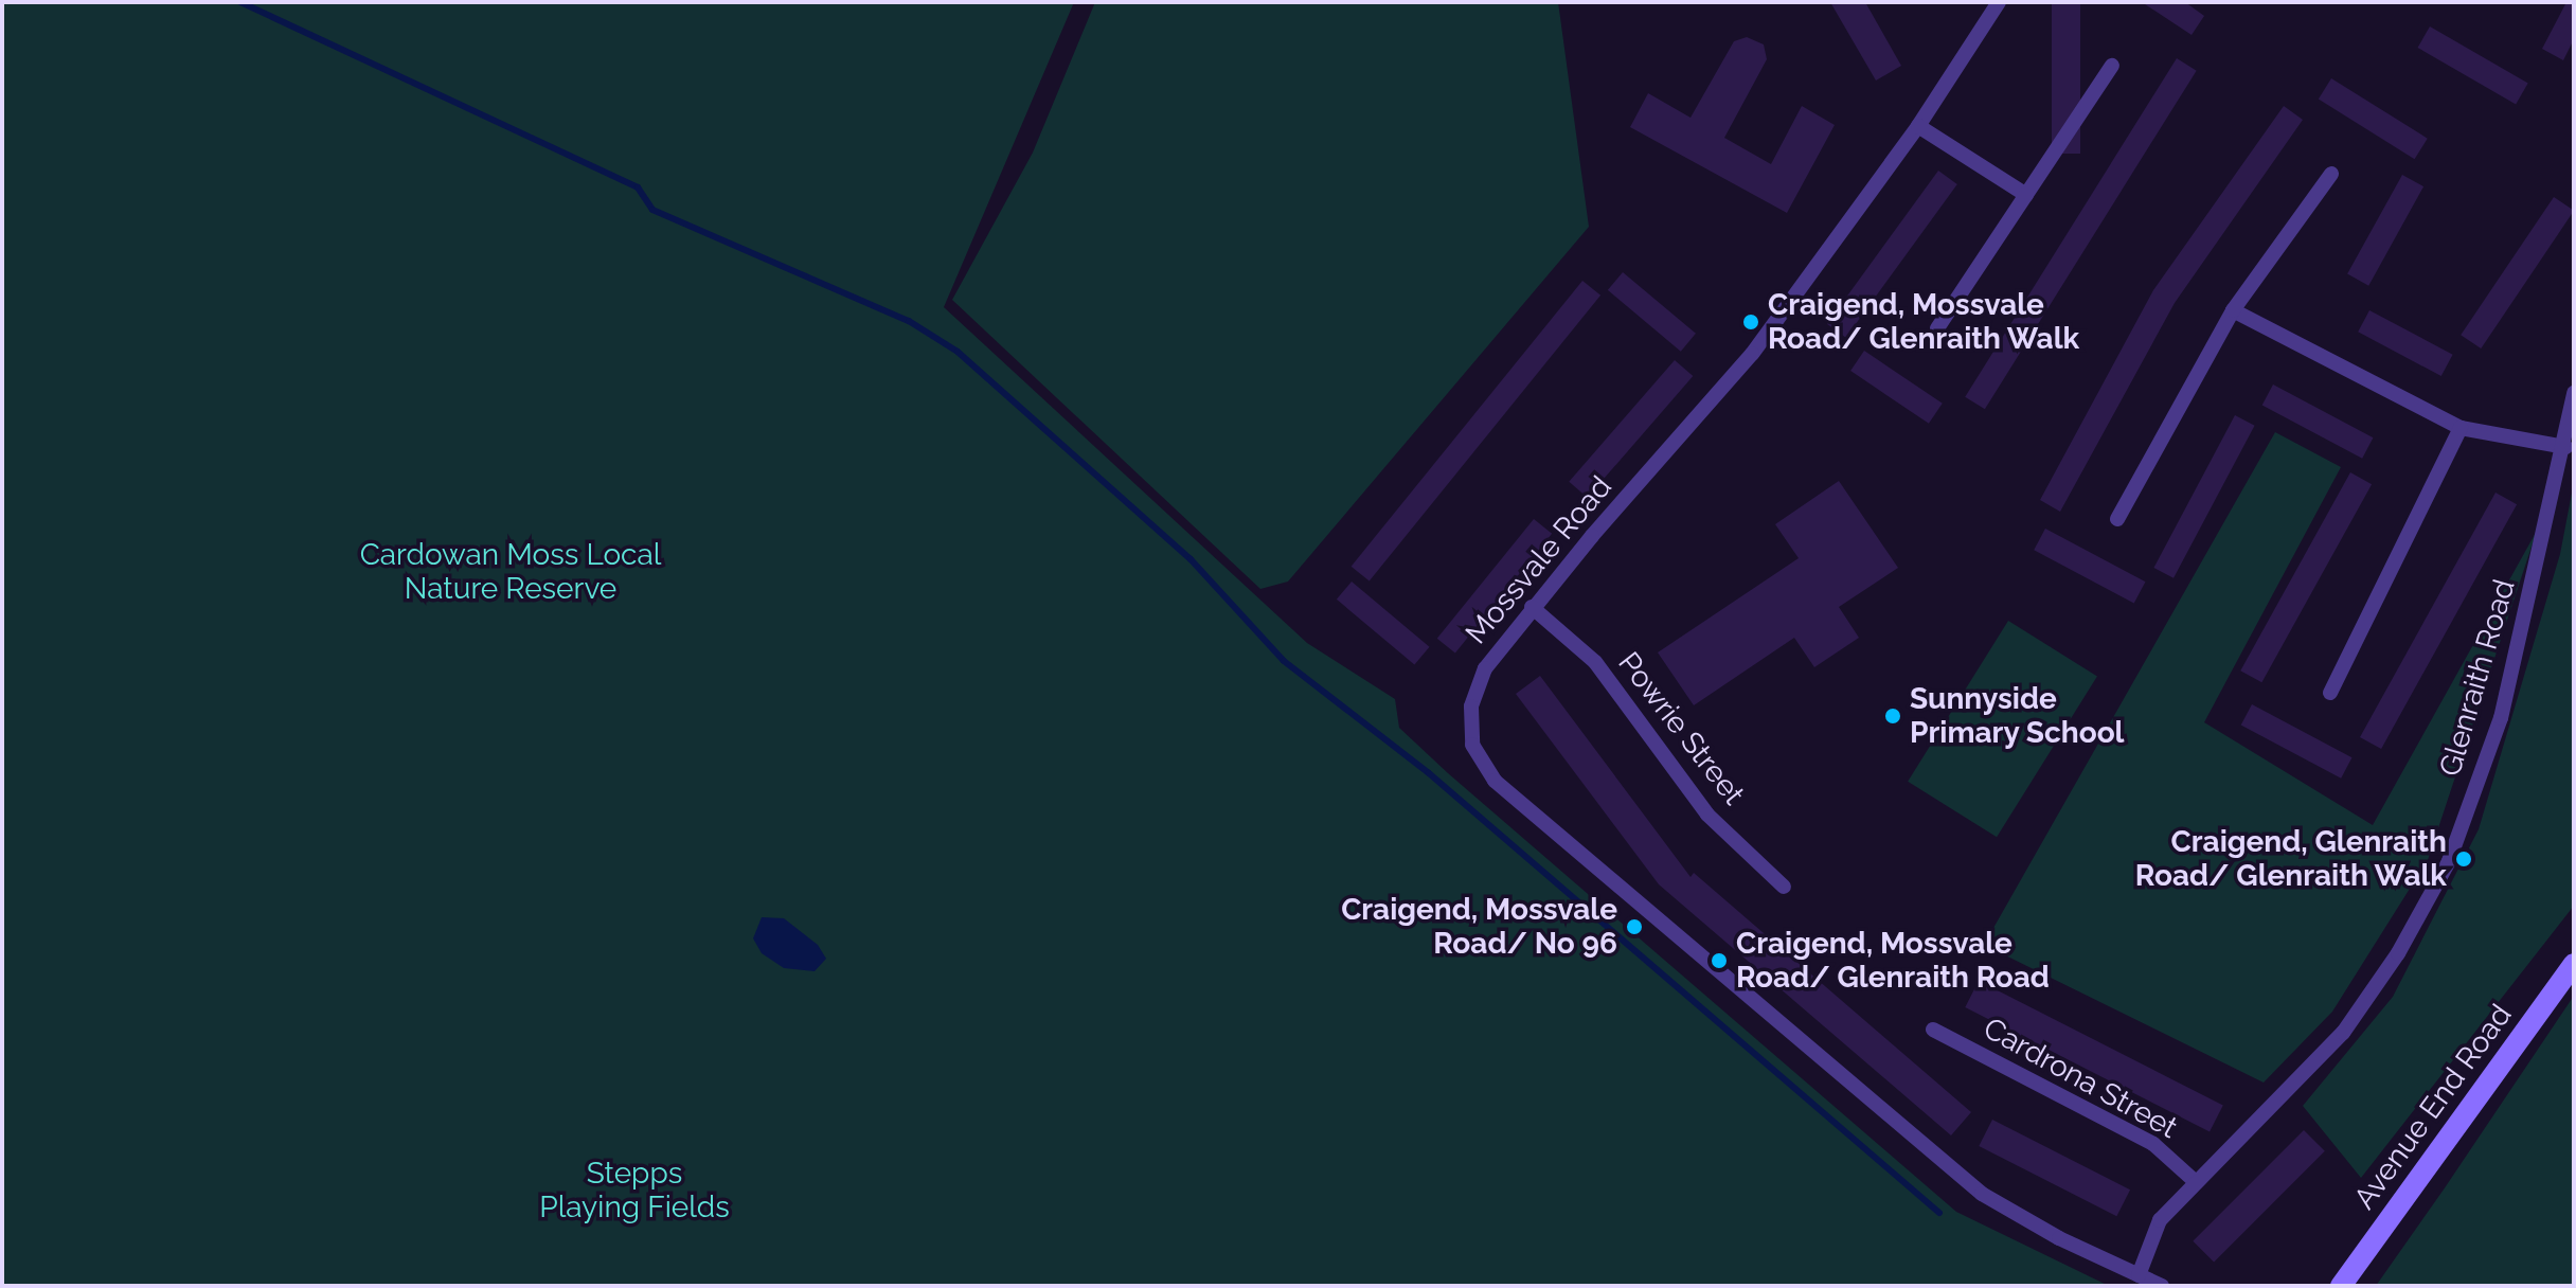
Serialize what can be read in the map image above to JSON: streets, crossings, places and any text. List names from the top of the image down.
{
  "streets": {
    "street": [
      "Mossvale Road",
      "Glenraith Road",
      "Powrie Street",
      "Cardrona Street",
      "Avenue End Road"
    ]
  },
  "crossings": [
    ["Mossvale Road", "Glenraith Road"],
    ["Mossvale Road", "Powrie Street"],
    ["Glenraith Road", "Cardrona Street"]
  ],
  "parks": ["Cardowan Moss Local Nature Reserve", "Stepps Playing Fields"],
  "places": [
    "Craigend, Mossvale Road/ Glenraith Walk",
    "Sunnyside Primary School",
    "Craigend, Glenraith Road/ Glenraith Walk",
    "Craigend, Mossvale Road/ No 96",
    "Craigend, Mossvale Road/ Glenraith Road"
  ]
}
